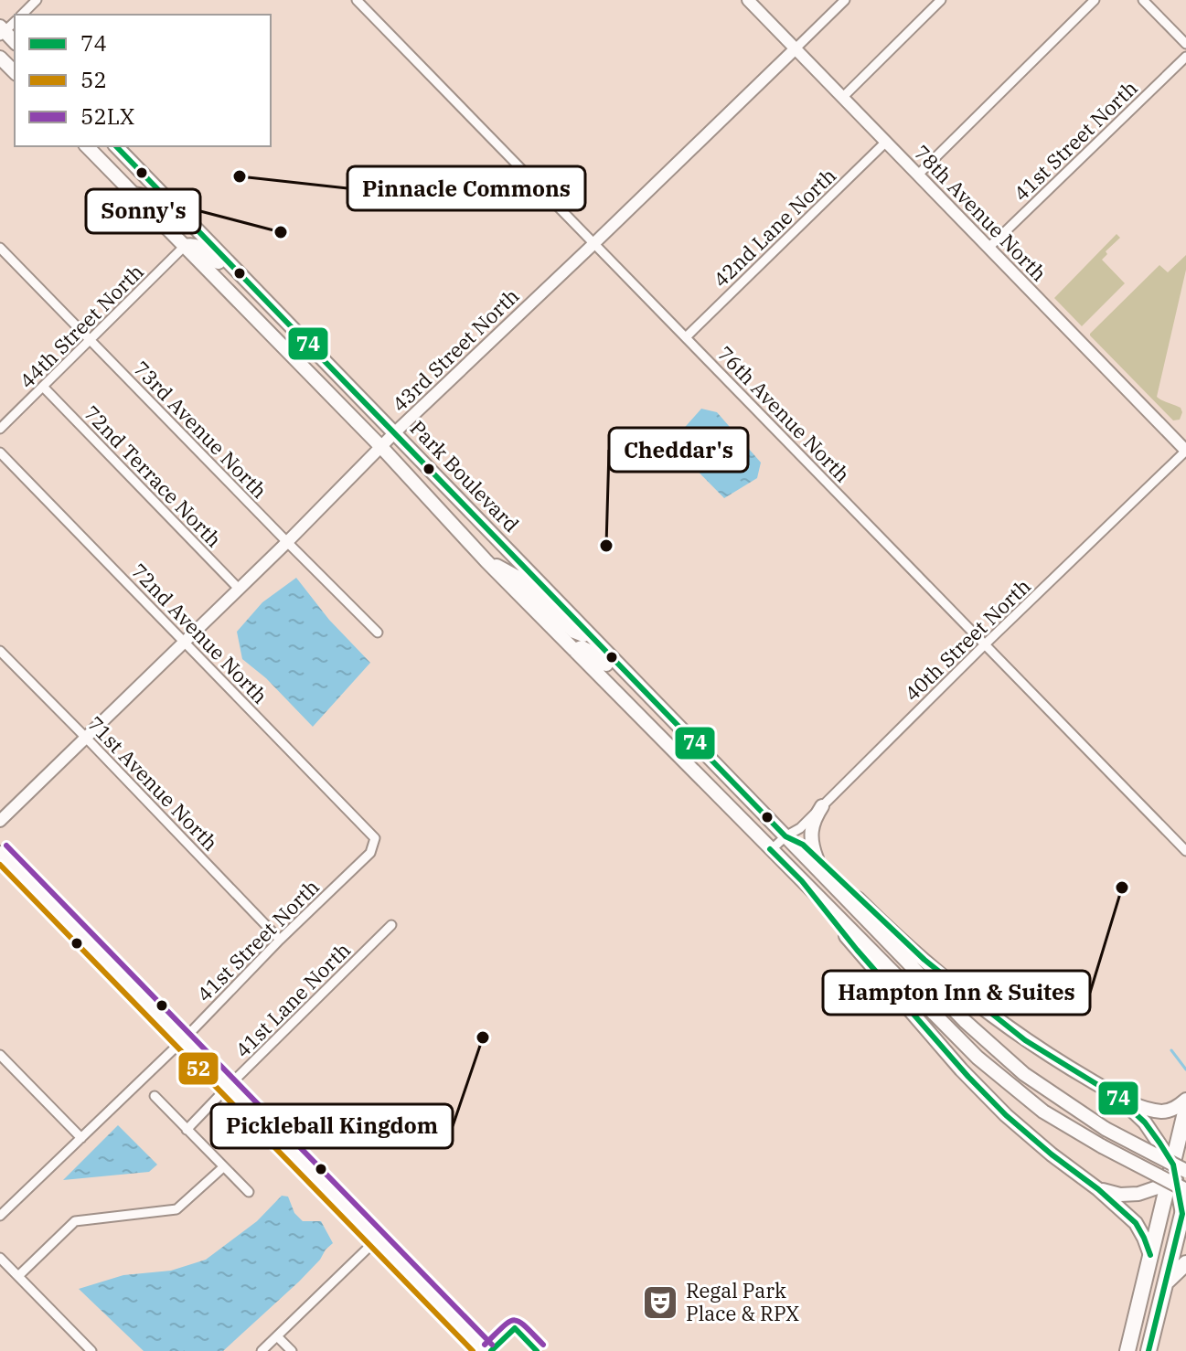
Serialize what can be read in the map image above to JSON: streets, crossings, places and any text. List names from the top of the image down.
{
  "streets": {
    "main road": ["Park Boulevard"],
    "street": [
      "41st Street North",
      "78th Avenue North",
      "42nd Lane North",
      "44th Street North",
      "43rd Street North",
      "76th Avenue North",
      "73rd Avenue North",
      "72nd Terrace North",
      "72nd Avenue North",
      "40th Street North",
      "71st Avenue North",
      "41st Lane North"
    ]
  },
  "crossings": [
    ["41st Street North", "78th Avenue North"],
    ["41st Street North", "72nd Avenue North"],
    ["41st Street North", "71st Avenue North"],
    ["78th Avenue North", "42nd Lane North"],
    ["78th Avenue North", "43rd Street North"],
    ["78th Avenue North", "40th Street North"],
    ["42nd Lane North", "76th Avenue North"],
    ["44th Street North", "73rd Avenue North"],
    ["44th Street North", "72nd Terrace North"],
    ["44th Street North", "Park Boulevard"],
    ["43rd Street North", "76th Avenue North"],
    ["43rd Street North", "73rd Avenue North"],
    ["43rd Street North", "72nd Terrace North"],
    ["43rd Street North", "Park Boulevard"],
    ["43rd Street North", "72nd Avenue North"],
    ["43rd Street North", "71st Avenue North"],
    ["76th Avenue North", "40th Street North"],
    ["Park Boulevard", "40th Street North"]
  ],
  "places": {
    "other": [
      "Pinnacle Commons",
      "Sonny's",
      "Cheddar's",
      "Hampton Inn & Suites",
      "Pickleball Kingdom"
    ],
    "theatre": ["Regal Park Place & RPX"]
  },
  "lines": ["transit line 74", "transit line 52LX", "transit line 52"],
  "legend": ["74", "52", "52LX"]
}
